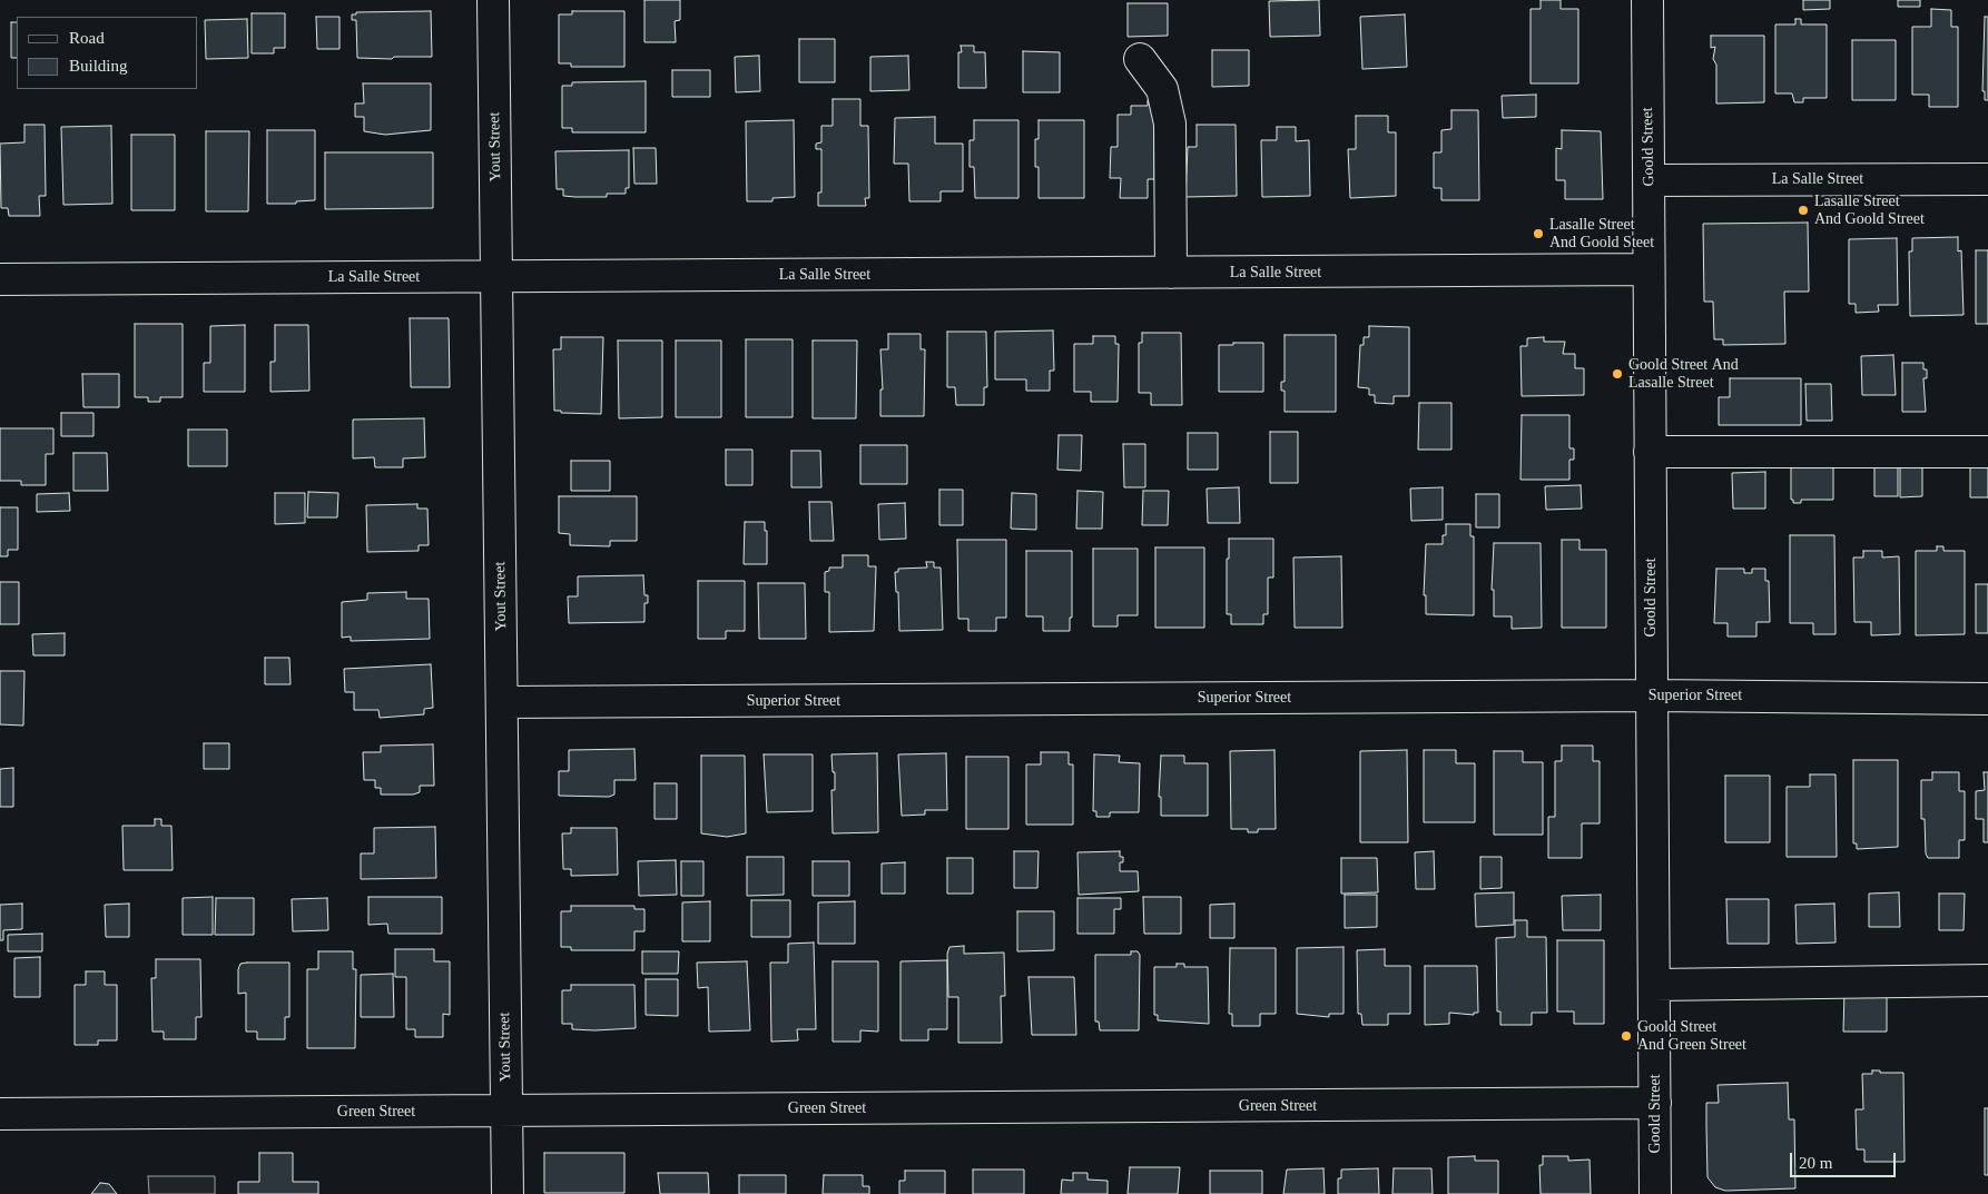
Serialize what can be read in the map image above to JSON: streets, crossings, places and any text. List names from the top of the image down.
{
  "streets": {
    "street": [
      "Yout Street",
      "Goold Street",
      "La Salle Street",
      "Superior Street",
      "Green Street"
    ]
  },
  "crossings": [
    ["Yout Street", "La Salle Street"],
    ["Yout Street", "Superior Street"],
    ["Yout Street", "Green Street"],
    ["Goold Street", "La Salle Street"],
    ["Goold Street", "Superior Street"],
    ["Goold Street", "Green Street"]
  ],
  "places": [
    "Lasalle Street And Goold Street",
    "Lasalle Street And Goold Steet",
    "Goold Street And Lasalle Street",
    "Goold Street And Green Street"
  ],
  "legend": ["Road", "Building"],
  "scale_bar": "20 m"
}
